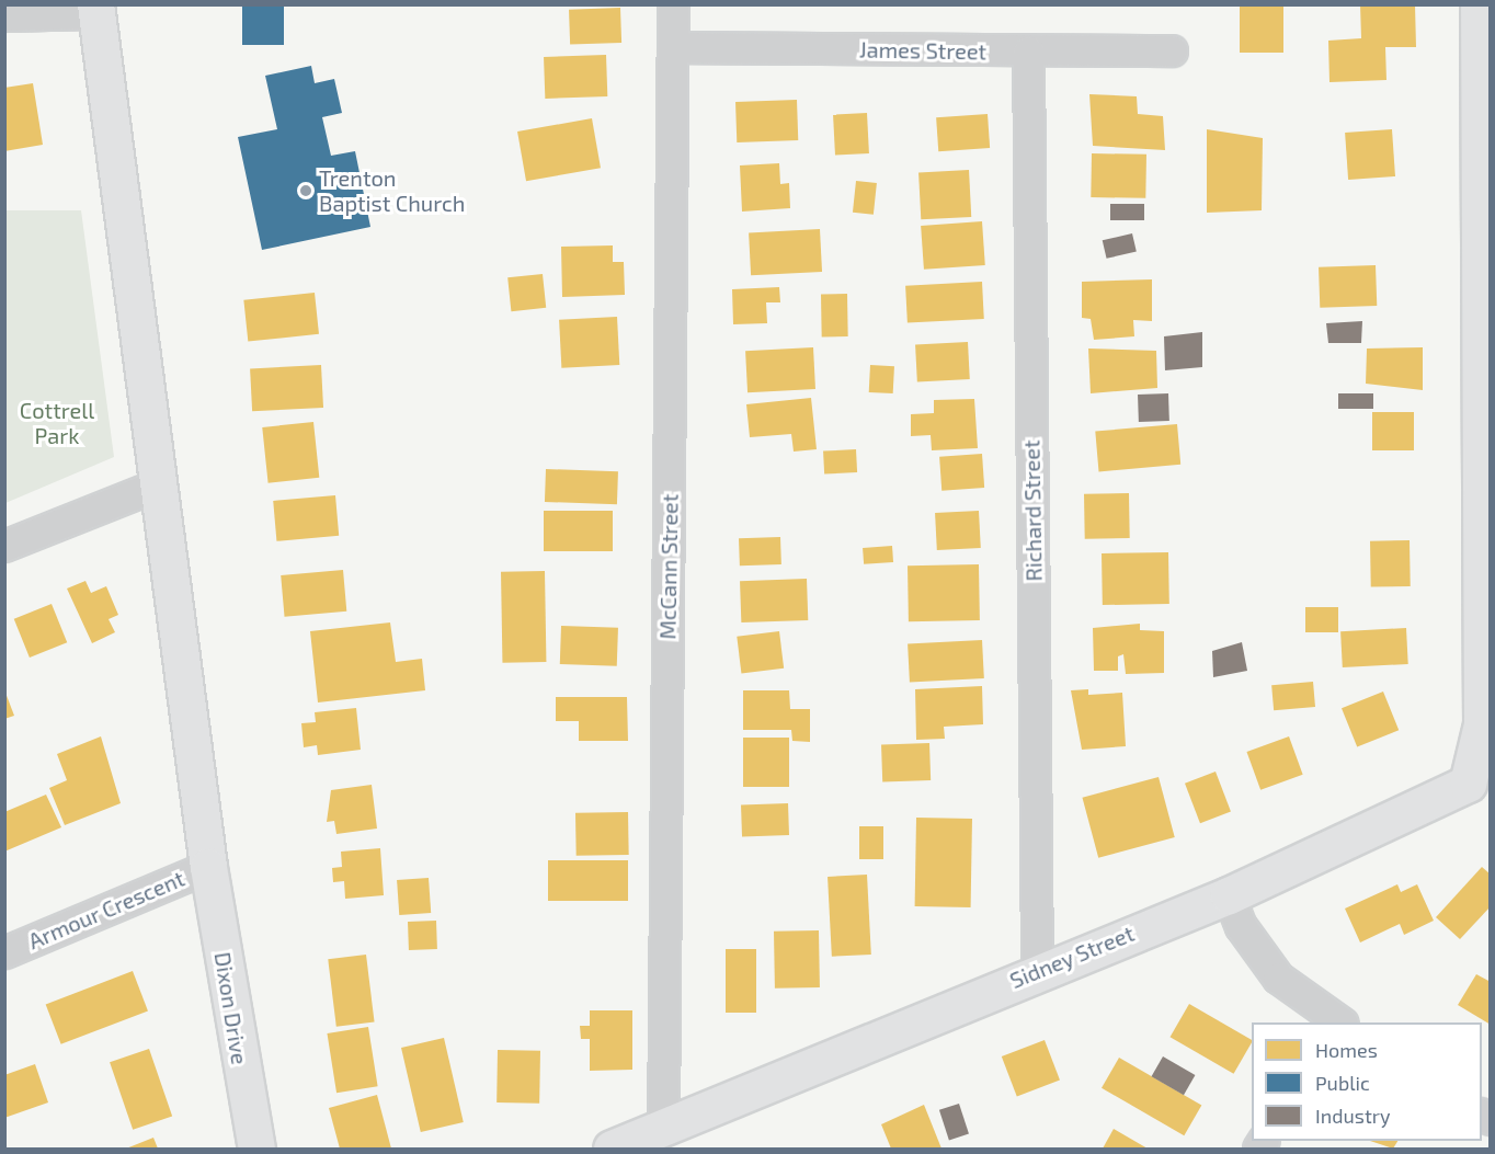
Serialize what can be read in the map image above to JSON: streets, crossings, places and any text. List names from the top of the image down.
{
  "streets": {
    "street": [
      "James Street",
      "Richard Street",
      "McCann Street",
      "Armour Crescent",
      "Sidney Street",
      "Dixon Drive"
    ]
  },
  "crossings": [
    ["James Street", "Richard Street"],
    ["James Street", "McCann Street"],
    ["Richard Street", "Sidney Street"],
    ["McCann Street", "Sidney Street"],
    ["Armour Crescent", "Dixon Drive"]
  ],
  "parks": ["Cottrell Park"],
  "places": ["Trenton Baptist Church"],
  "legend": ["Homes", "Public", "Industry"]
}
